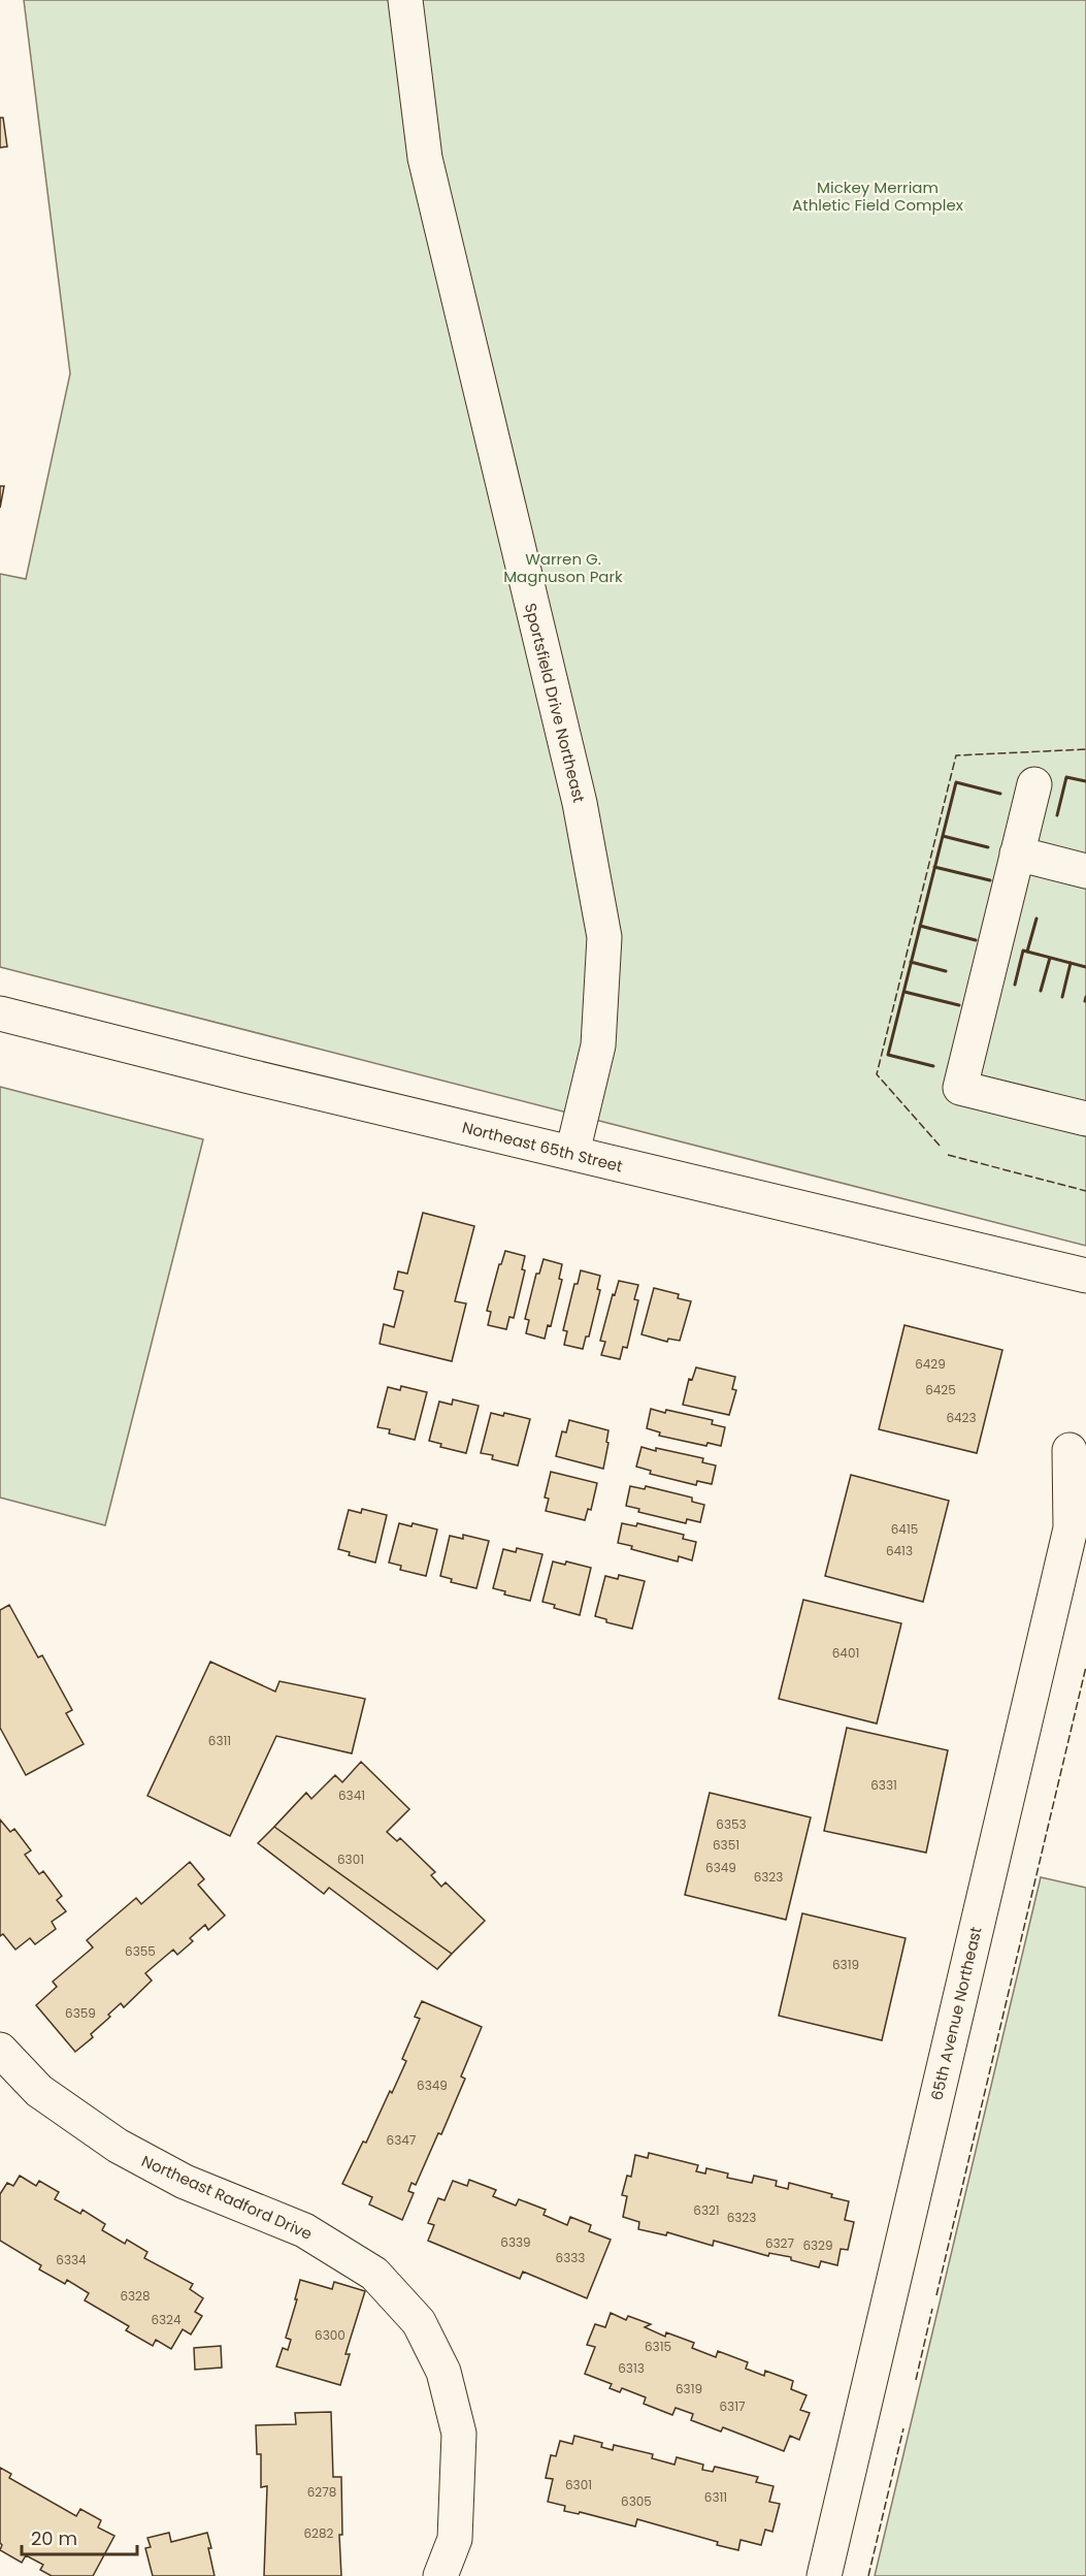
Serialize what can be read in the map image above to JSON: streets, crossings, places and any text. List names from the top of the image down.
{
  "streets": {
    "street": [
      "Sportsfield Drive Northeast",
      "Northeast 65th Street",
      "65th Avenue Northeast",
      "Northeast Radford Drive"
    ]
  },
  "crossings": [
    ["Sportsfield Drive Northeast", "Northeast 65th Street"]
  ],
  "parks": ["Mickey Merriam Athletic Field Complex", "Warren G. Magnuson Park"],
  "house_numbers": [
    "6429",
    "6425",
    "6423",
    "6415",
    "6413",
    "6401",
    "6311",
    "6331",
    "6341",
    "6353",
    "6351",
    "6301",
    "6349",
    "6323",
    "6355",
    "6319",
    "6359",
    "6349",
    "6347",
    "6321",
    "6323",
    "6339",
    "6327",
    "6329",
    "6333",
    "6334",
    "6328",
    "6324",
    "6300",
    "6315",
    "6313",
    "6319",
    "6317",
    "6301",
    "6278",
    "6311",
    "6305",
    "6282"
  ],
  "scale_bar": "20 m"
}
